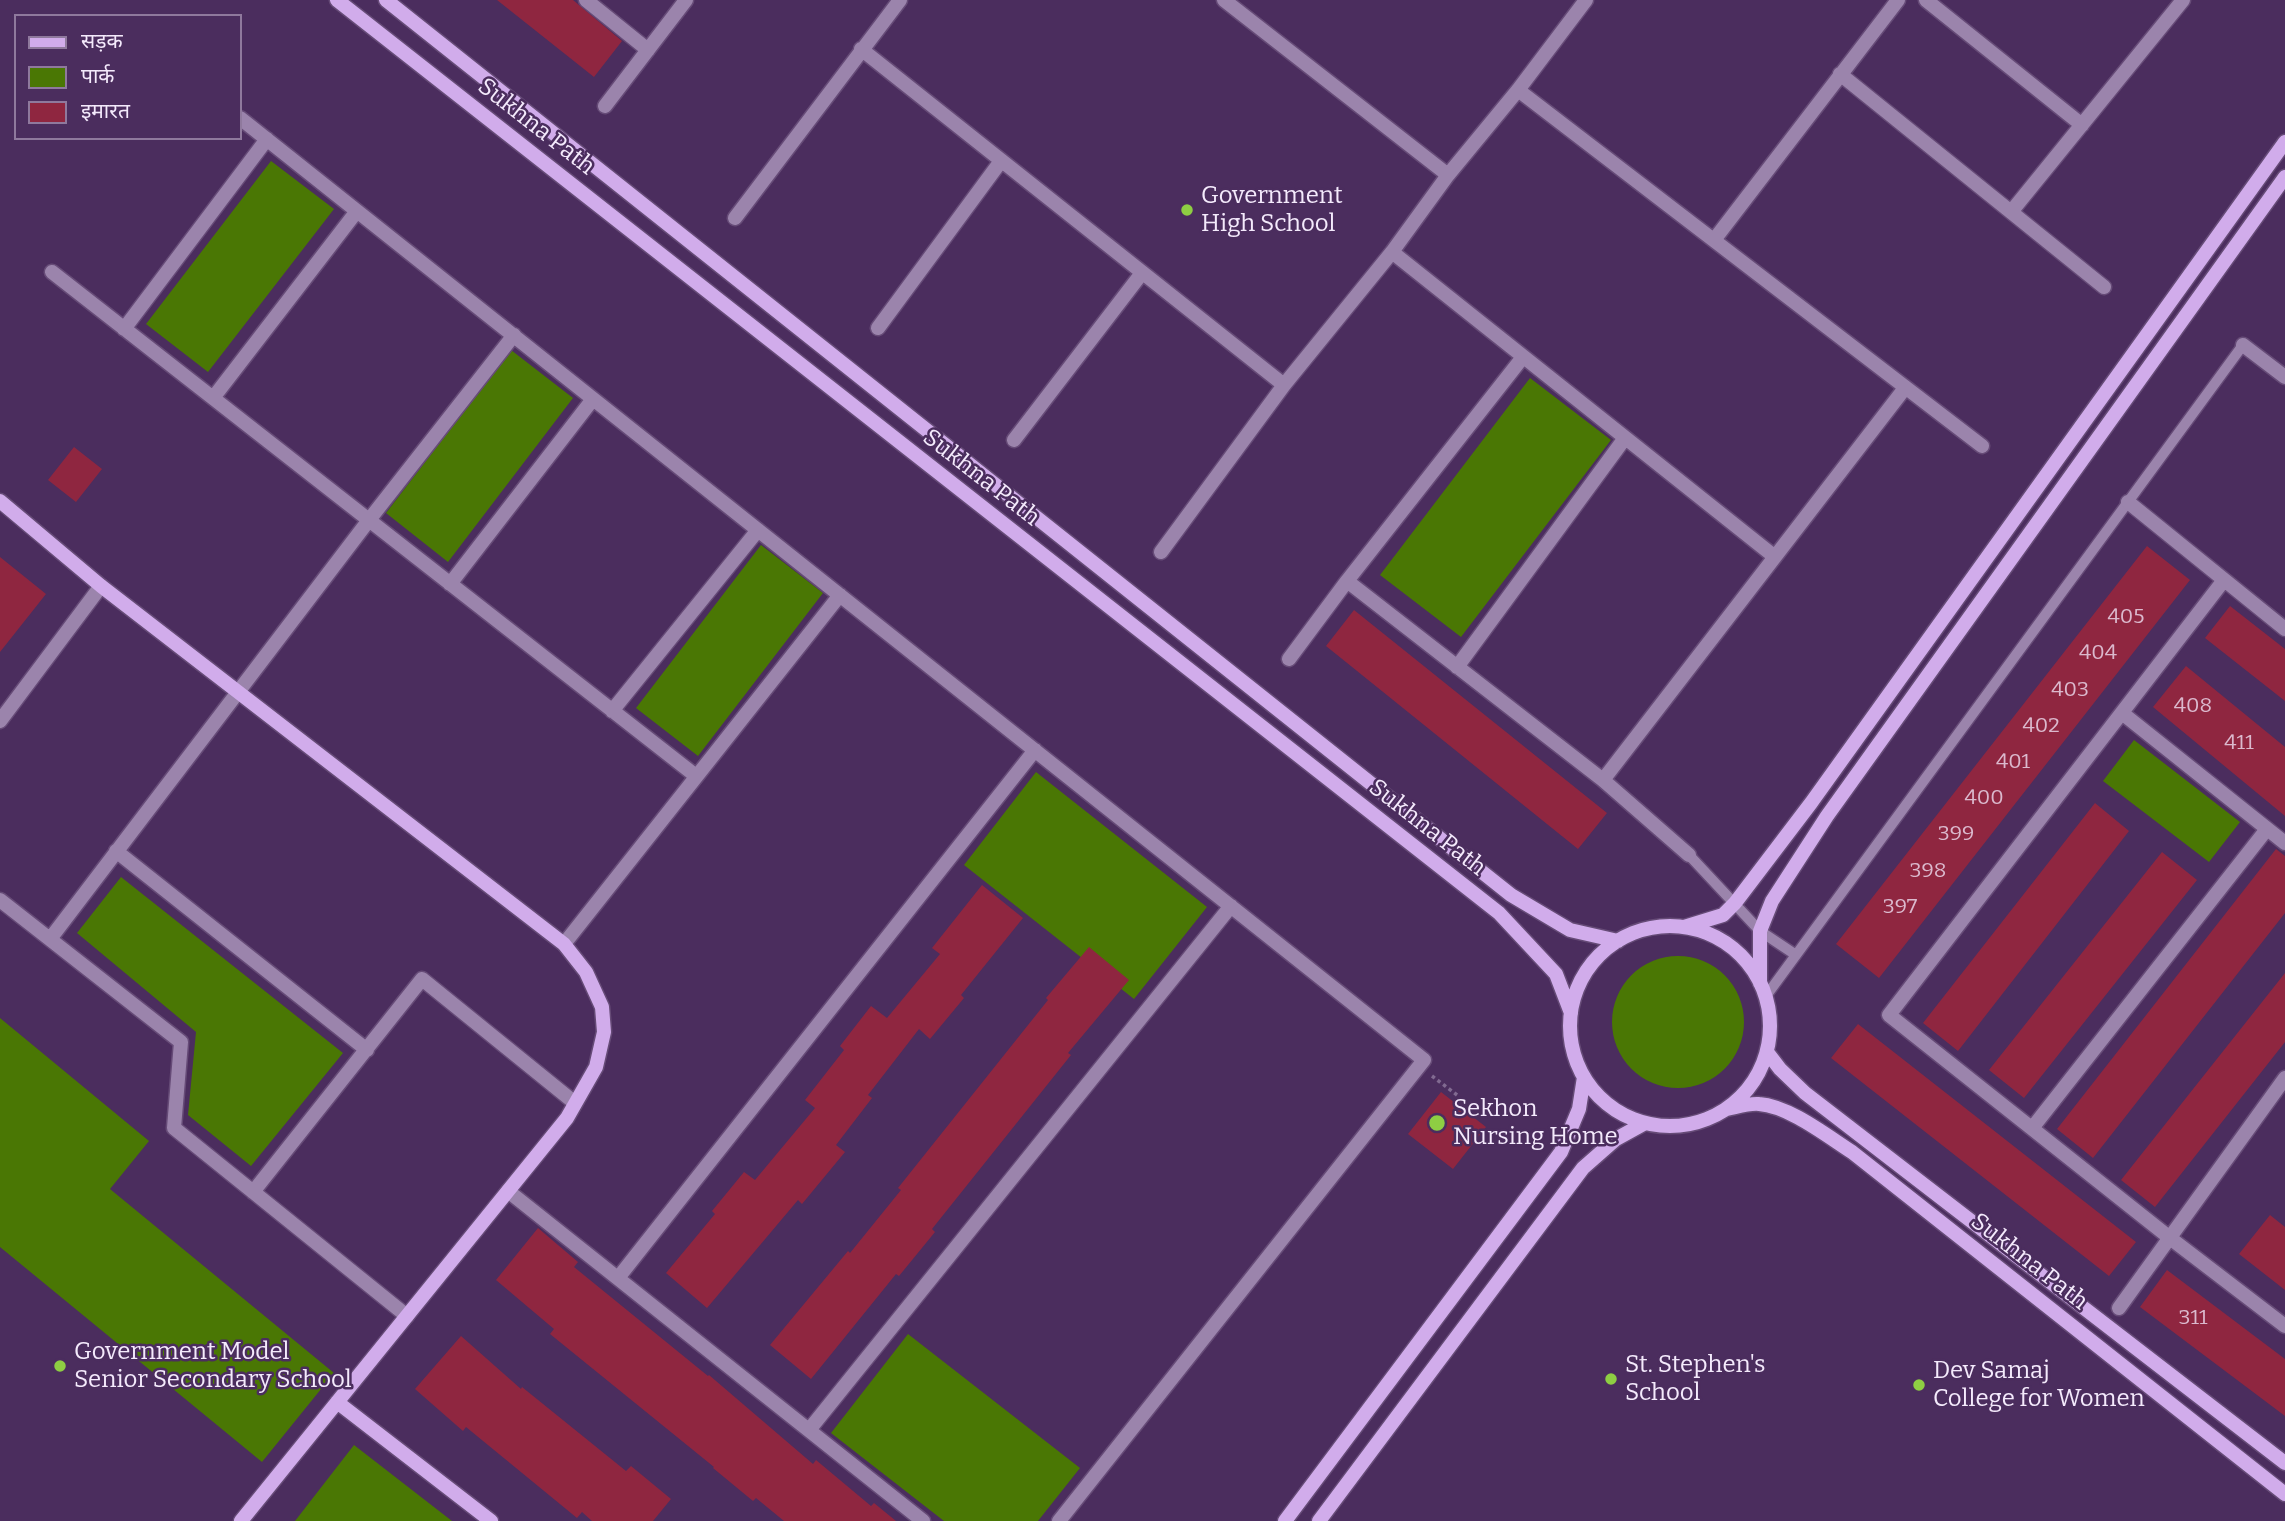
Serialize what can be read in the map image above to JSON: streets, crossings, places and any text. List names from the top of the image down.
{
  "streets": {
    "main road": ["Sukhna Path"]
  },
  "places": [
    "Government High School",
    "Sekhon Nursing Home",
    "Government Model Senior Secondary School",
    "St. Stephen's School",
    "Dev Samaj College for Women"
  ],
  "house_numbers": [
    "405",
    "404",
    "403",
    "408",
    "402",
    "411",
    "401",
    "400",
    "399",
    "398",
    "397",
    "311"
  ],
  "legend": ["सड़क", "पार्क", "इमारत"]
}
